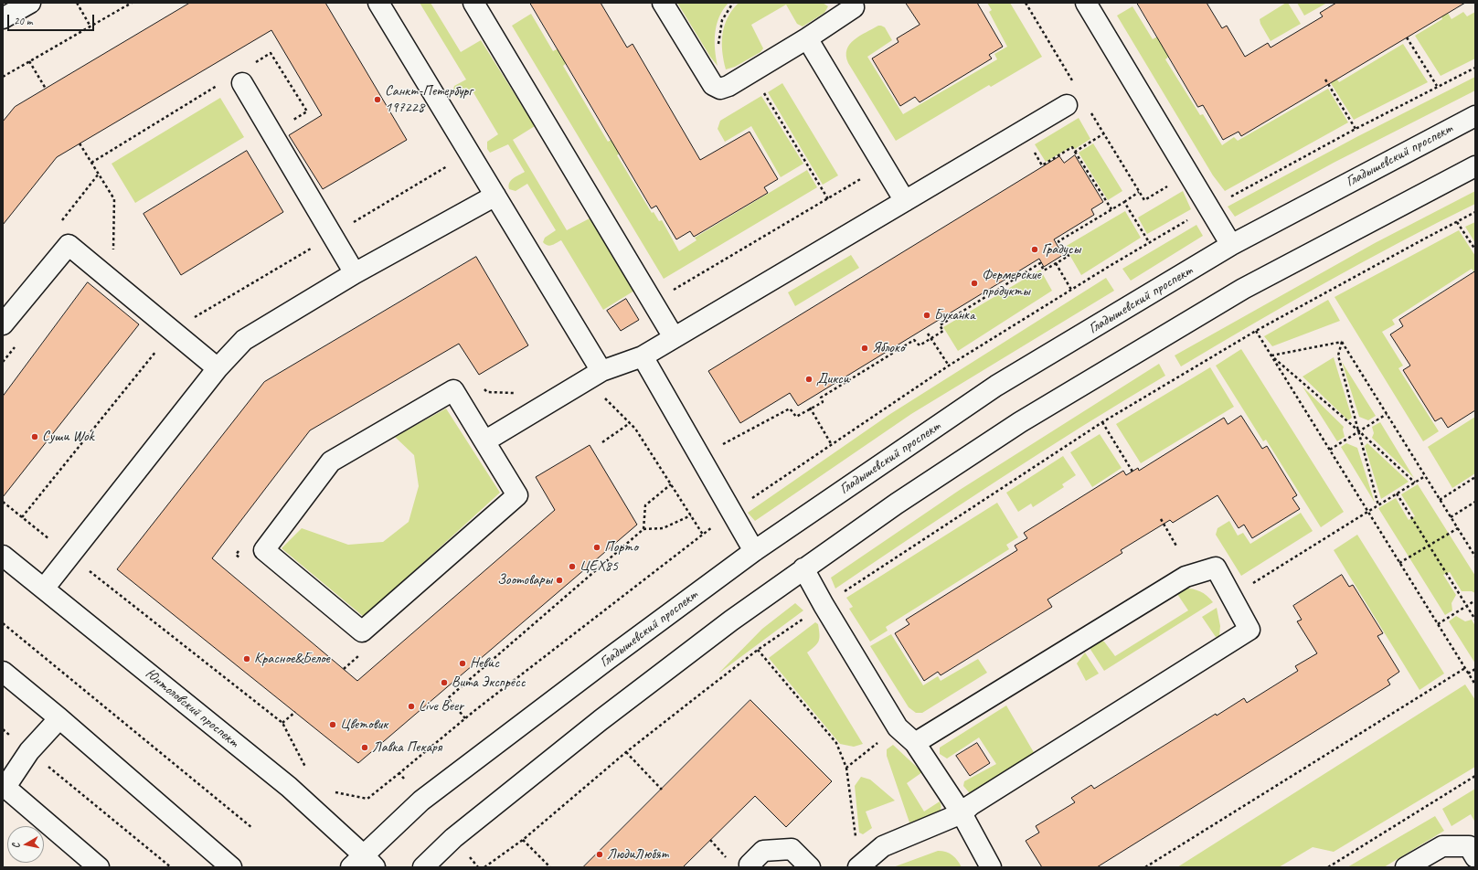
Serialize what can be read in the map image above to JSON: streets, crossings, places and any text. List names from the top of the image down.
{
  "streets": {
    "street": ["Гладышевский проспект", "Юнтоловский проспект"]
  },
  "crossings": [
    ["Гладышевский проспект", "Юнтоловский проспект"]
  ],
  "places": [
    "Санкт-Петербург 197228",
    "Градусы",
    "Фермерские продукты",
    "Буханка",
    "Яблоко",
    "Дикси",
    "Суши Wok",
    "Порто",
    "ЦЕХ85",
    "Зоотовары",
    "Красное&Белое",
    "Невис",
    "Вита Экспресс",
    "Live Beer",
    "Цветовик",
    "Лавка Пекаря",
    "ЛюдиЛюбят"
  ],
  "scale_bar": "20 m",
  "north": "left"
}
